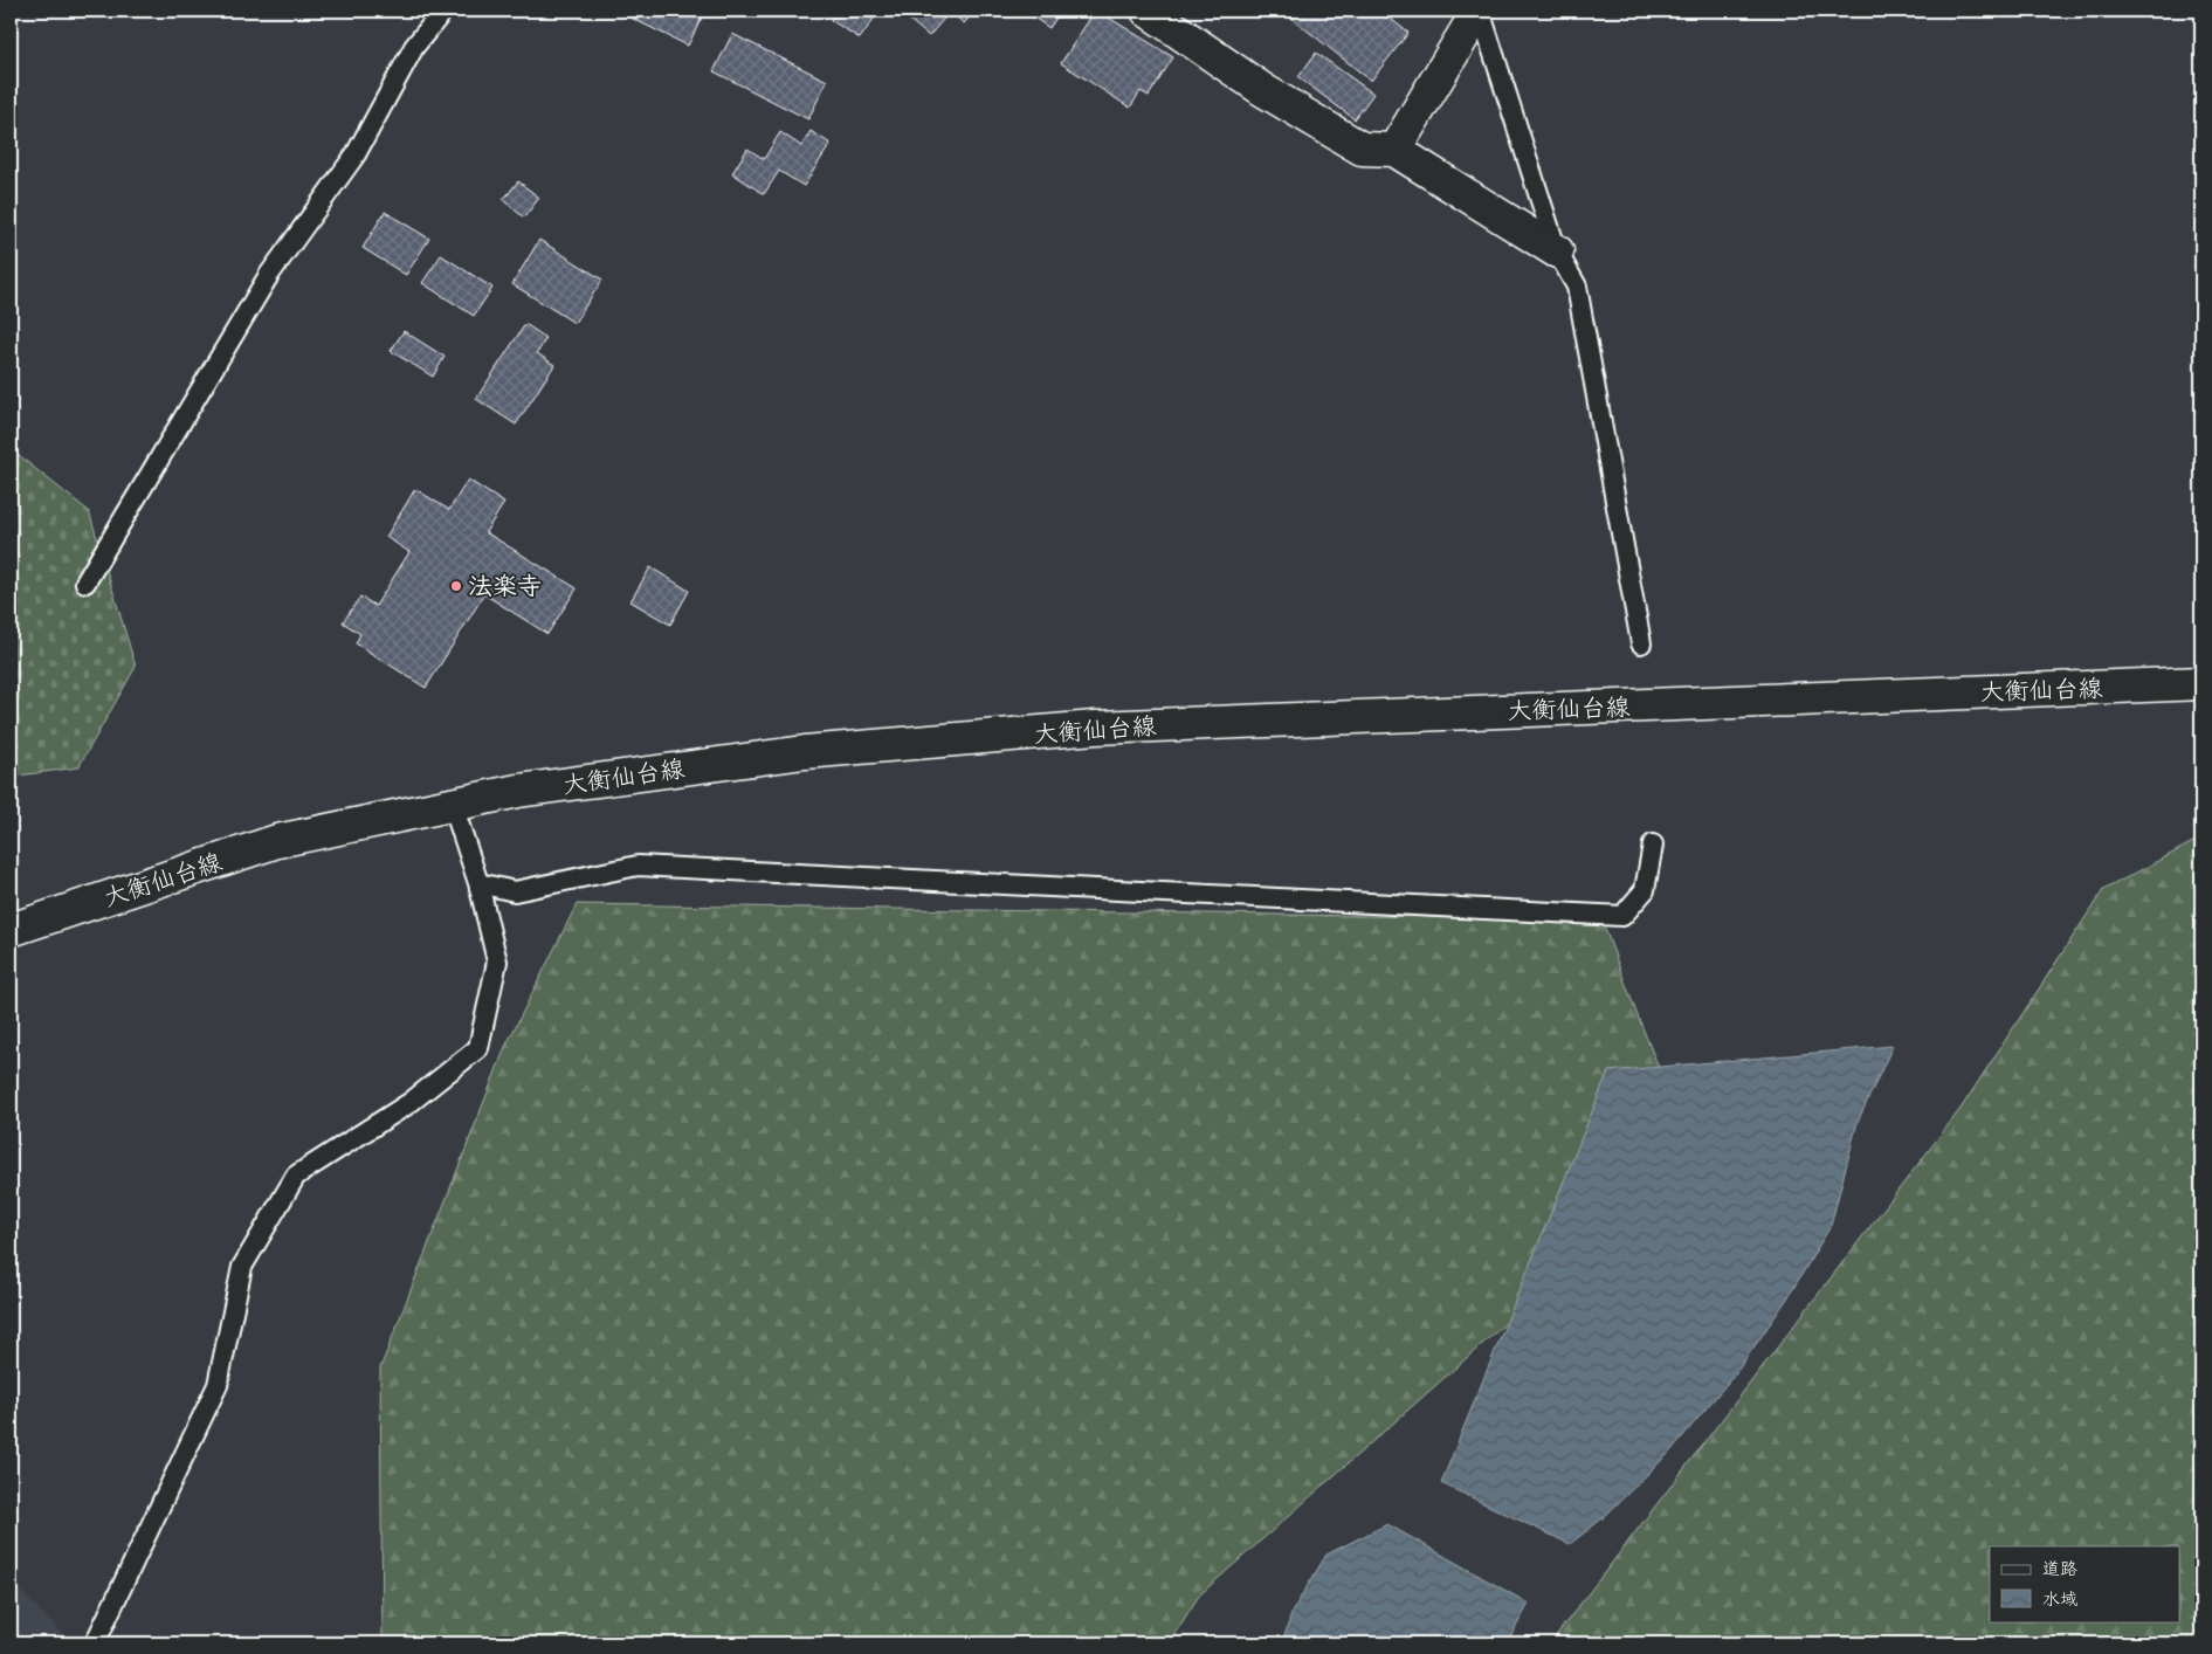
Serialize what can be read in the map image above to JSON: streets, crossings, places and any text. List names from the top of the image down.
{
  "streets": {
    "main road": ["大衡仙台線"]
  },
  "places": ["法楽寺"],
  "legend": ["道路", "水域"]
}
